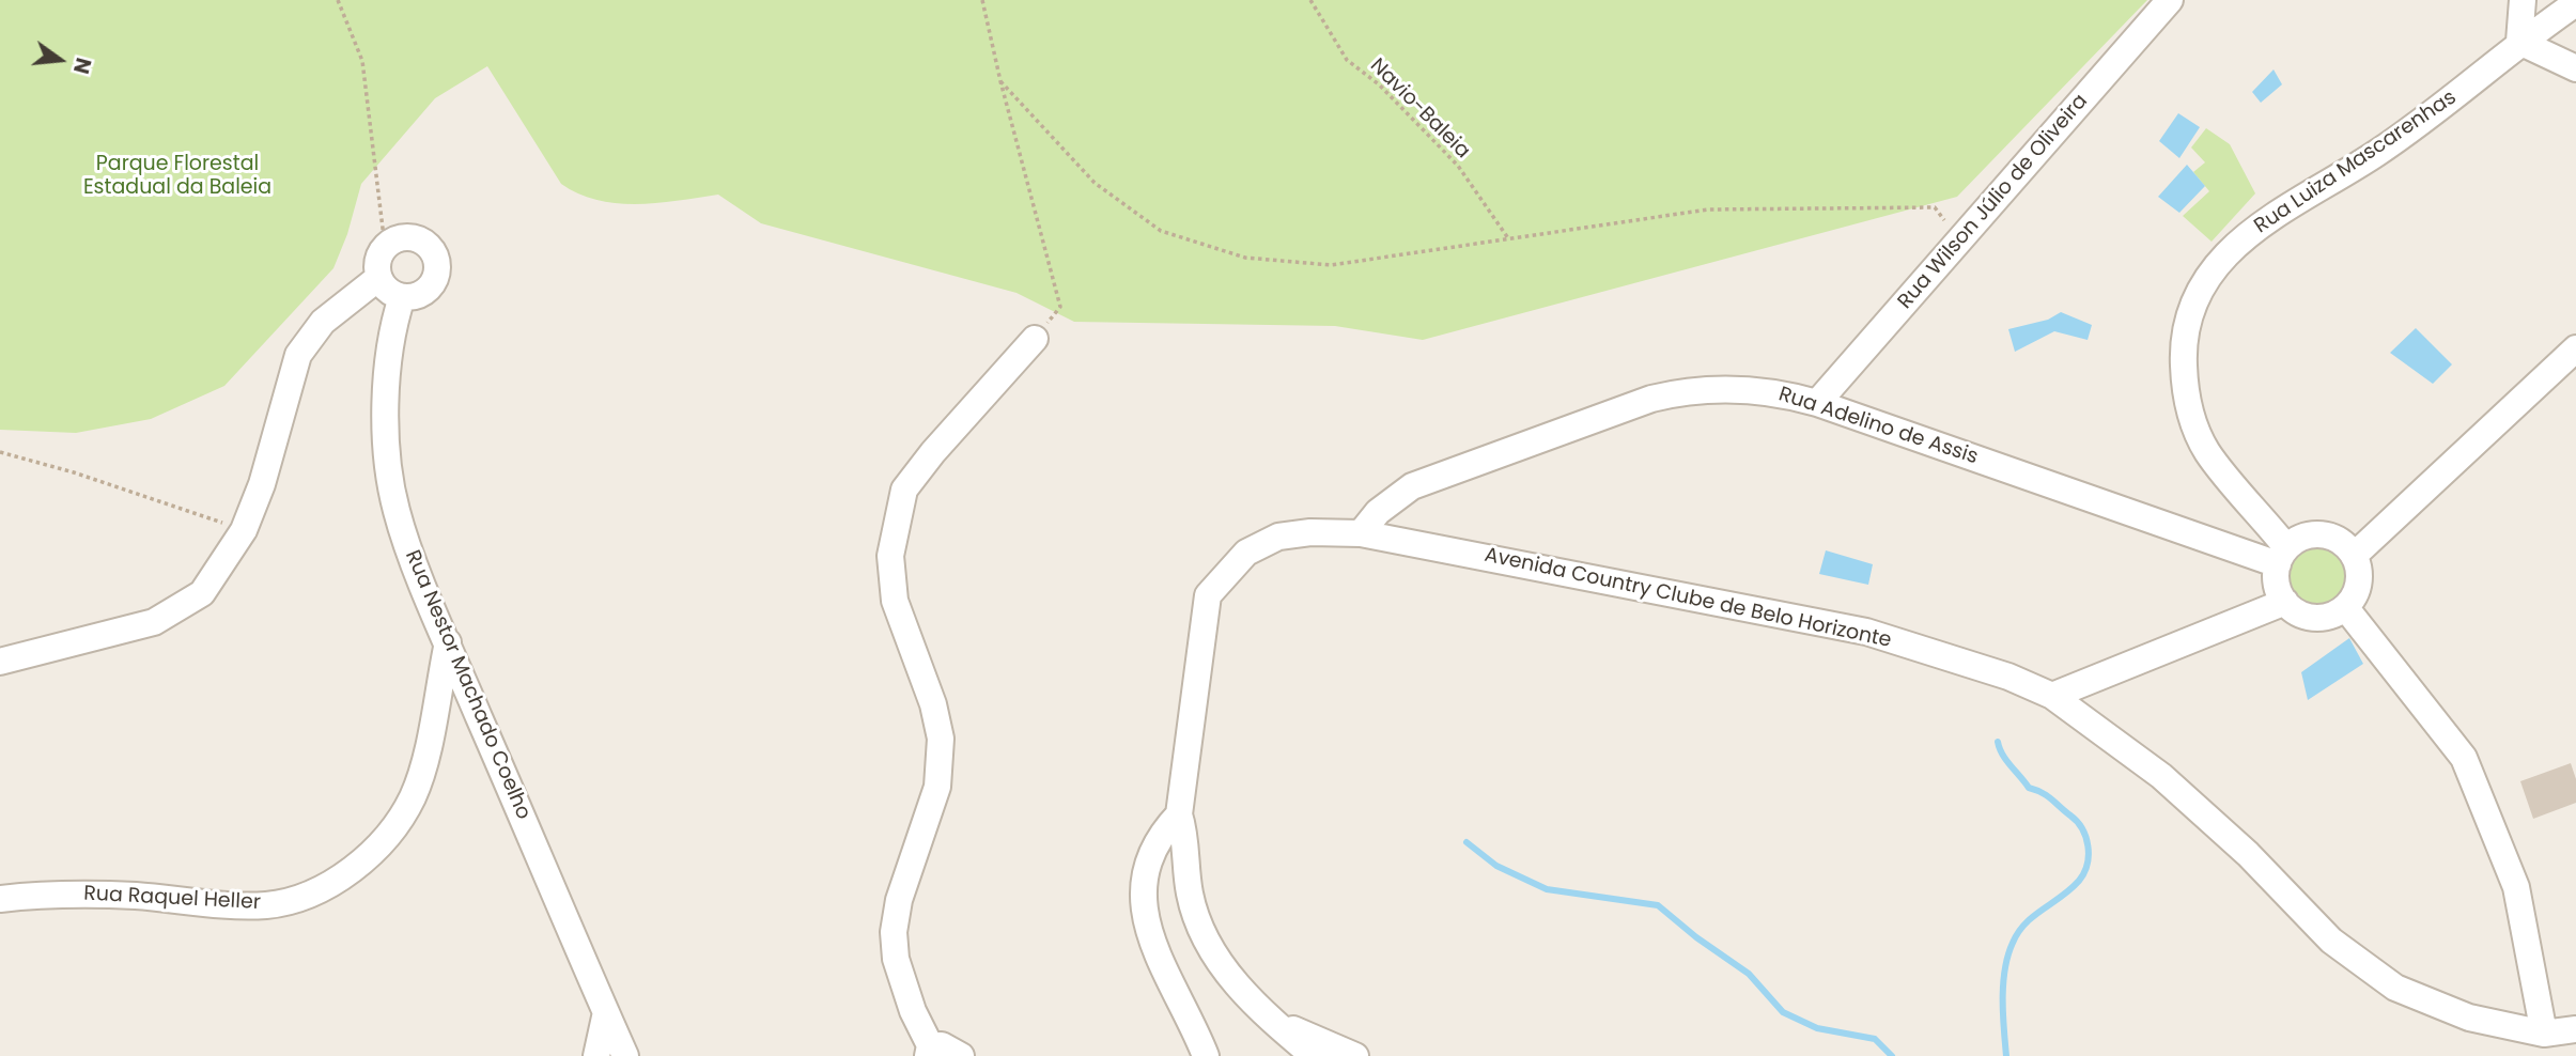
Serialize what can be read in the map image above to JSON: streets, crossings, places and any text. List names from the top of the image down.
{
  "streets": {
    "street": [
      "Rua Luiza Mascarenhas",
      "Rua Wilson Júlio de Oliveira",
      "Rua Adelino de Assis",
      "Avenida Country Clube de Belo Horizonte",
      "Rua Nestor Machado Coelho",
      "Rua Raquel Heller"
    ],
    "path": ["Navio-Baleia"]
  },
  "crossings": [
    ["Rua Luiza Mascarenhas", "Rua Adelino de Assis"],
    ["Rua Wilson Júlio de Oliveira", "Rua Adelino de Assis"],
    ["Rua Adelino de Assis", "Avenida Country Clube de Belo Horizonte"],
    ["Rua Nestor Machado Coelho", "Rua Raquel Heller"]
  ],
  "parks": ["Parque Florestal Estadual da Baleia"],
  "north": "right"
}
